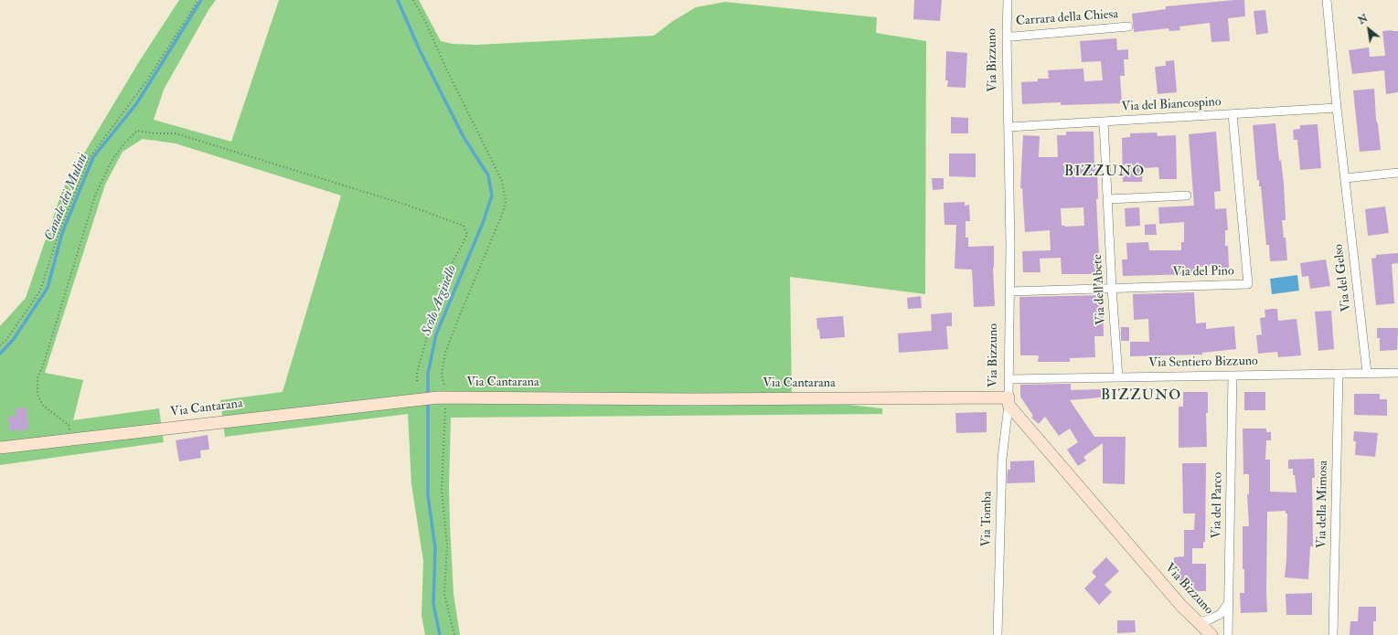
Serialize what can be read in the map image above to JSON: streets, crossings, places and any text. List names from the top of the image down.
{
  "streets": {
    "street": [
      "Carrara della Chiesa",
      "Via Bizzuno",
      "Via del Biancospino",
      "Via del Pino",
      "Via del Gelso",
      "Via dell'Abete",
      "Via Sentiero Bizzuno",
      "Via Cantarana",
      "Via della Mimosa",
      "Via del Parco",
      "Via Tomba"
    ]
  },
  "crossings": [
    ["Carrara della Chiesa", "Via Bizzuno"],
    ["Via Bizzuno", "Via del Biancospino"],
    ["Via Bizzuno", "Via del Pino"],
    ["Via Bizzuno", "Via Sentiero Bizzuno"],
    ["Via Bizzuno", "Via Cantarana"],
    ["Via Bizzuno", "Via Tomba"],
    ["Via del Biancospino", "Via del Pino"],
    ["Via del Biancospino", "Via del Gelso"],
    ["Via del Biancospino", "Via dell'Abete"],
    ["Via del Pino", "Via dell'Abete"],
    ["Via del Gelso", "Via Sentiero Bizzuno"],
    ["Via dell'Abete", "Via Sentiero Bizzuno"],
    ["Via Sentiero Bizzuno", "Via della Mimosa"],
    ["Via Sentiero Bizzuno", "Via del Parco"],
    ["Via Cantarana", "Via Tomba"]
  ],
  "districts": ["BIZZUNO", "BIZZUNO"],
  "water": ["Canale dei Mulini", "Scolo Arginello"],
  "north": "top left"
}
